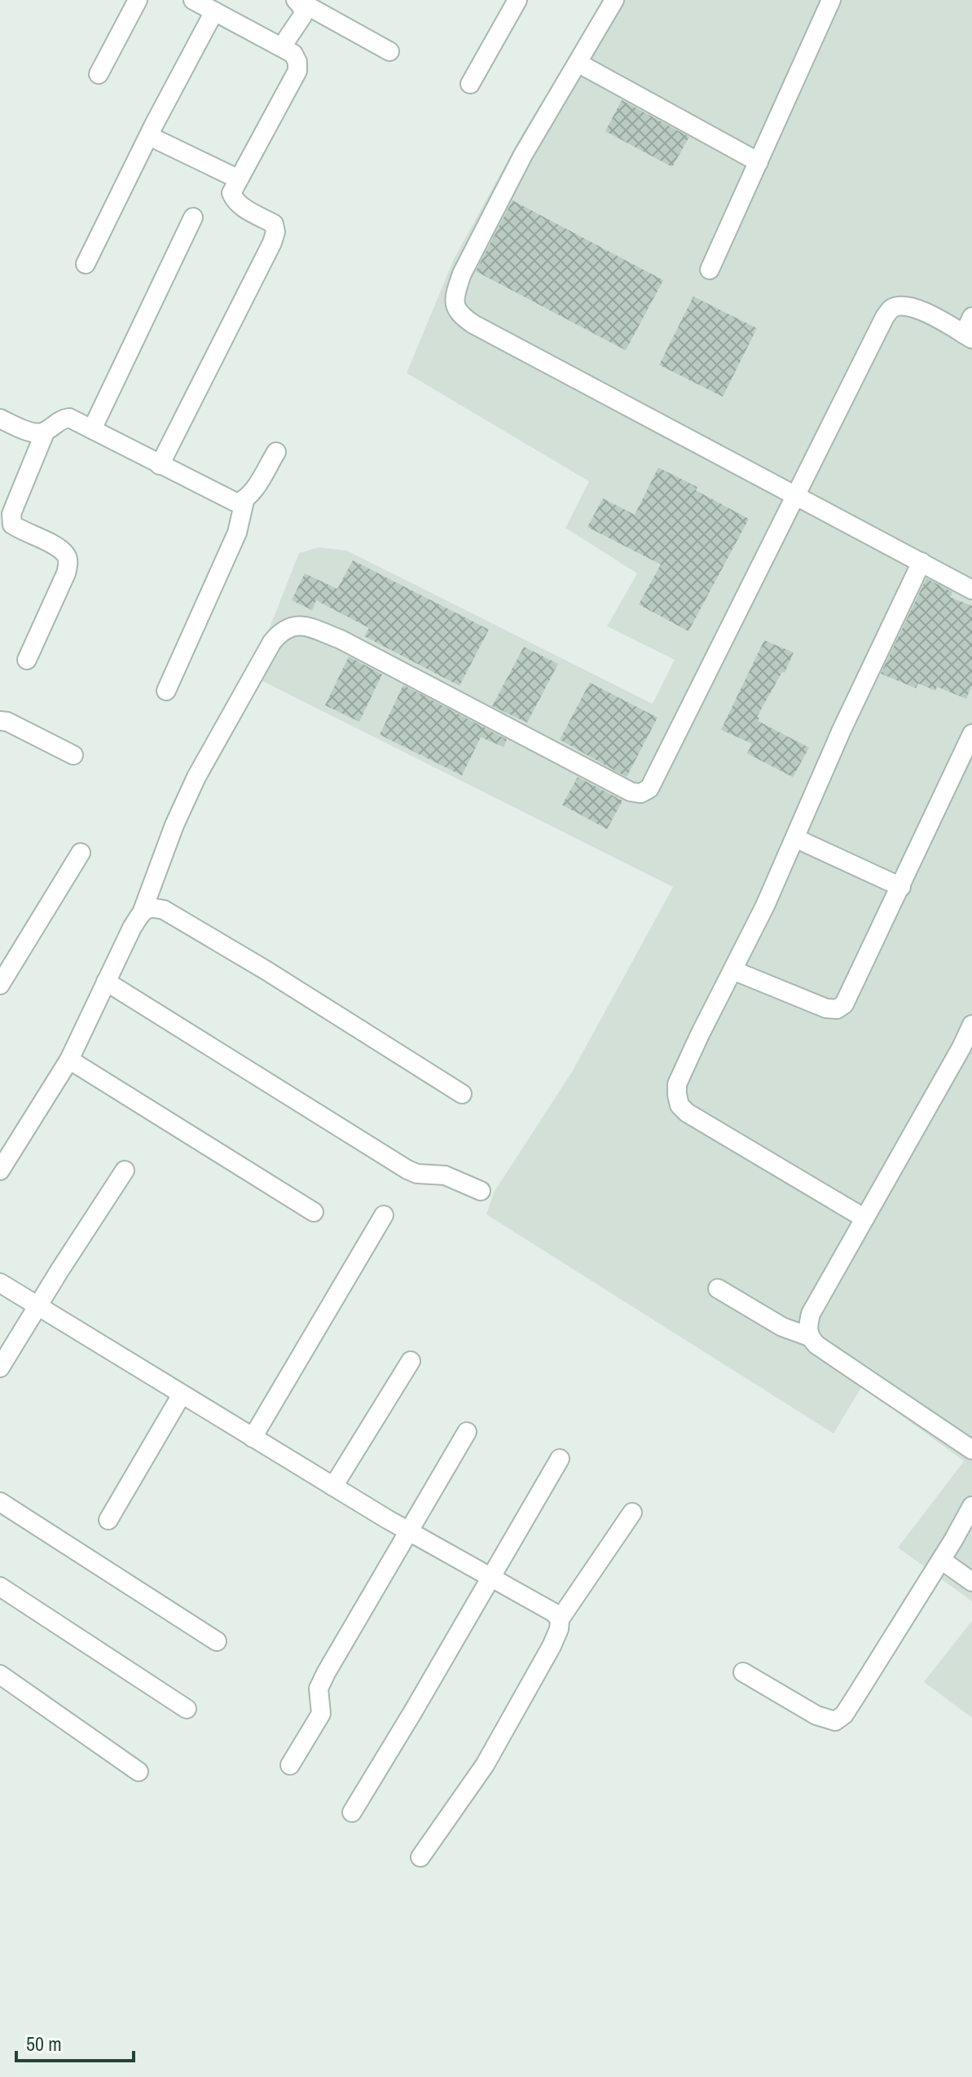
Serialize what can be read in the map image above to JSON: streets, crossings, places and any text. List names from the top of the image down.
{
  "scale_bar": "50 m"
}
